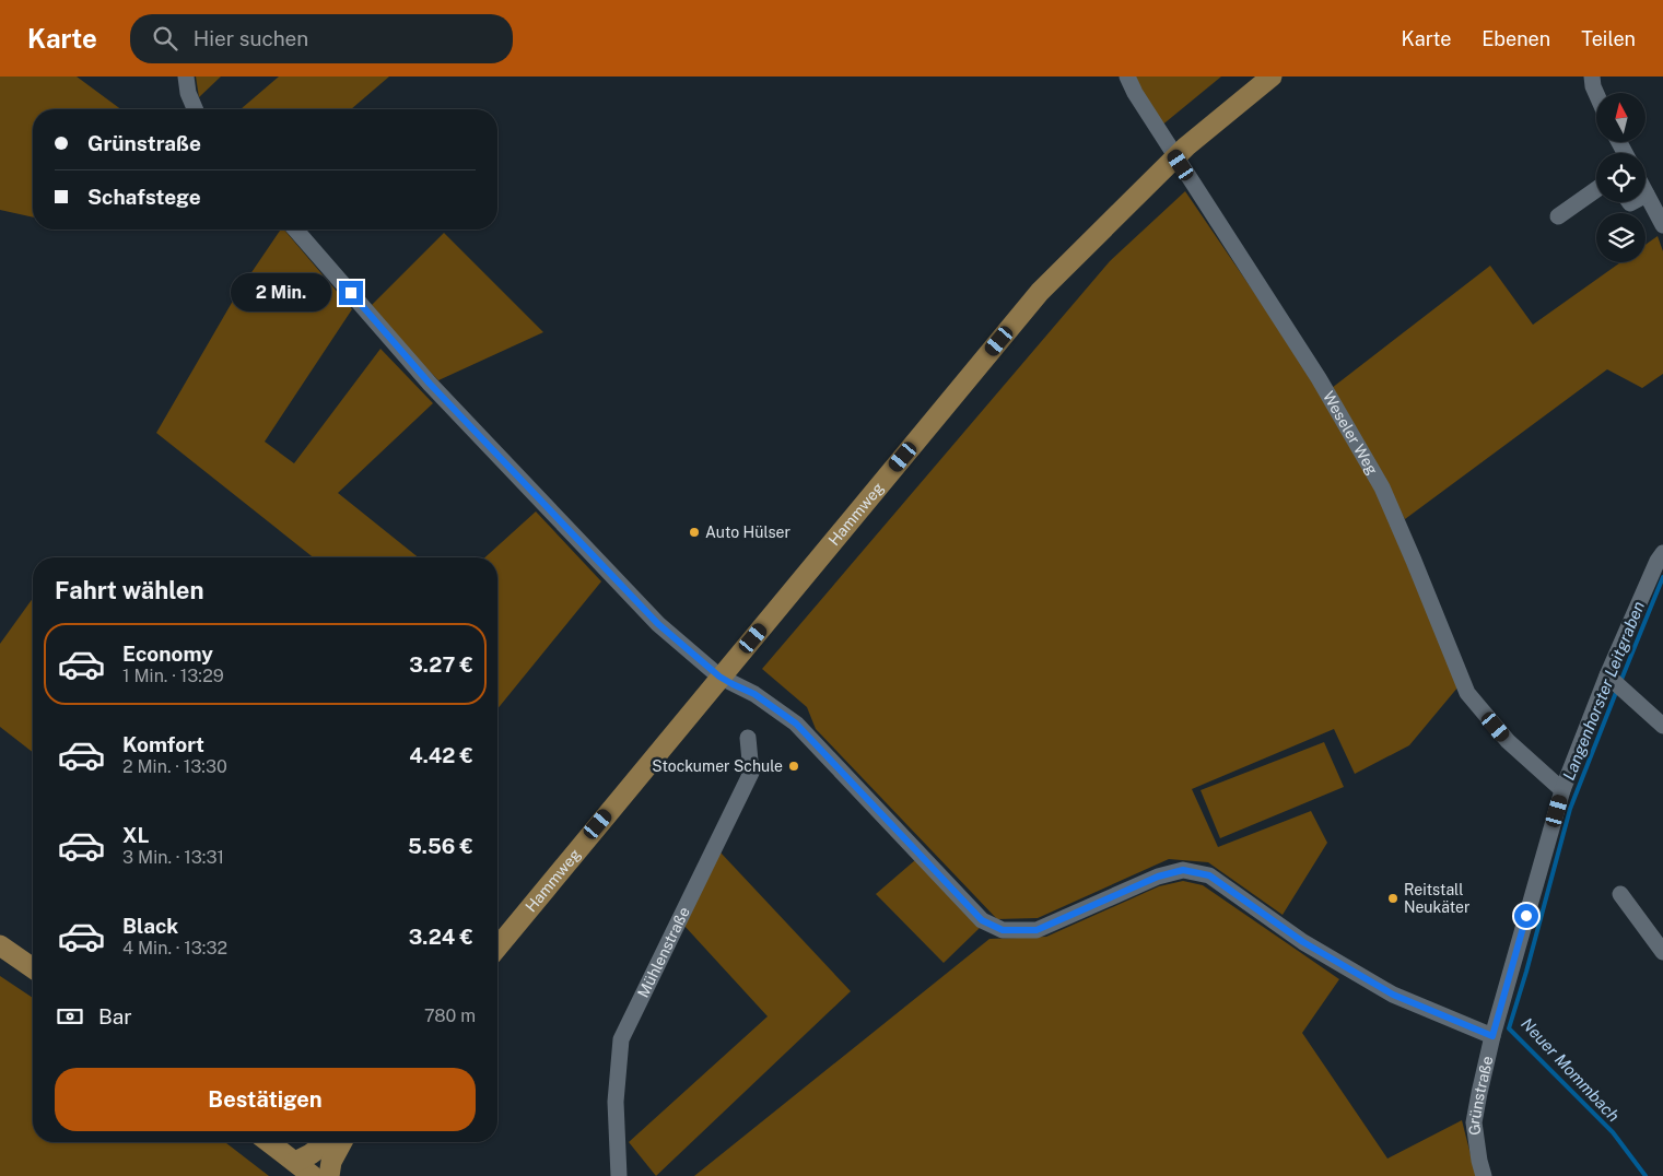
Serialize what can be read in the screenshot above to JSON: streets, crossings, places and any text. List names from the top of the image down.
{
  "streets": {
    "main road": ["Hammweg"],
    "street": ["Weseler Weg", "Mühlenstraße", "Grünstraße"]
  },
  "crossings": [
    ["Weseler Weg", "Grünstraße"]
  ],
  "water": ["Langenhorster Leitgraben", "Neuer Mommbach"],
  "places": ["Auto Hülser", "Stockumer Schule", "Reitstall Neukäter"],
  "north": "top",
  "page": {
    "header": "Karte",
    "search": "Hier suchen",
    "nav": ["Karte", "Ebenen", "Teilen"],
    "banner": ["Grünstraße", "Schafstege"],
    "bubble": "2 Min.",
    "heading": "Fahrt wählen",
    "list": [
      {
        "name": "Economy",
        "note": "1 Min. · 13:29",
        "value": "3.27 €"
      },
      {
        "name": "Komfort",
        "note": "2 Min. · 13:30",
        "value": "4.42 €"
      },
      {
        "name": "XL",
        "note": "3 Min. · 13:31",
        "value": "5.56 €"
      },
      {
        "name": "Black",
        "note": "4 Min. · 13:32",
        "value": "3.24 €"
      }
    ],
    "pay": ["Bar", "780 m"],
    "buttons": "Bestätigen"
  }
}
